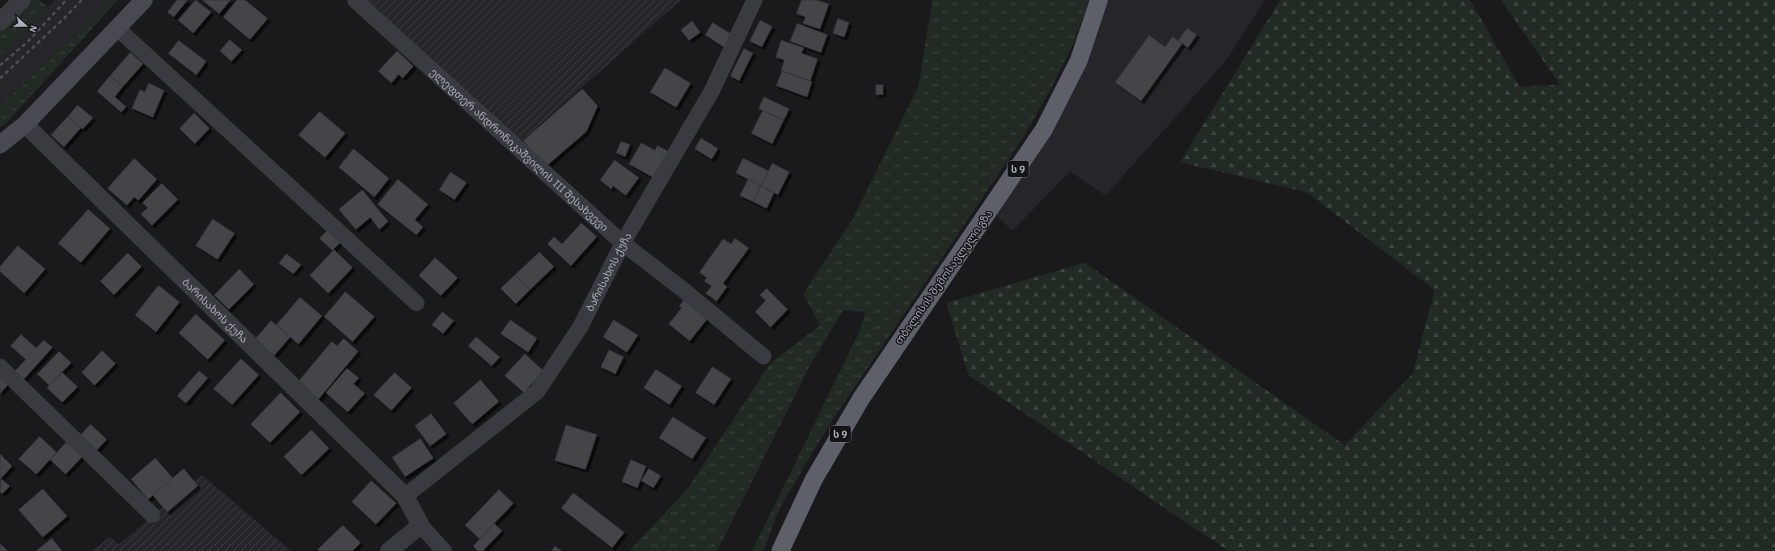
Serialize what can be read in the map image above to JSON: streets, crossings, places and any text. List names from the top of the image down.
{
  "streets": {
    "highway": ["ს 9", "თბილისის შემოსავლელი გზა"],
    "street": ["ელეფთერ ანდრონიკაშვილის III შესახვევი", "ბარისახოს ქუჩა"]
  },
  "crossings": [
    ["ელეფთერ ანდრონიკაშვილის III შესახვევი", "ბარისახოს ქუჩა"]
  ],
  "north": "right"
}
